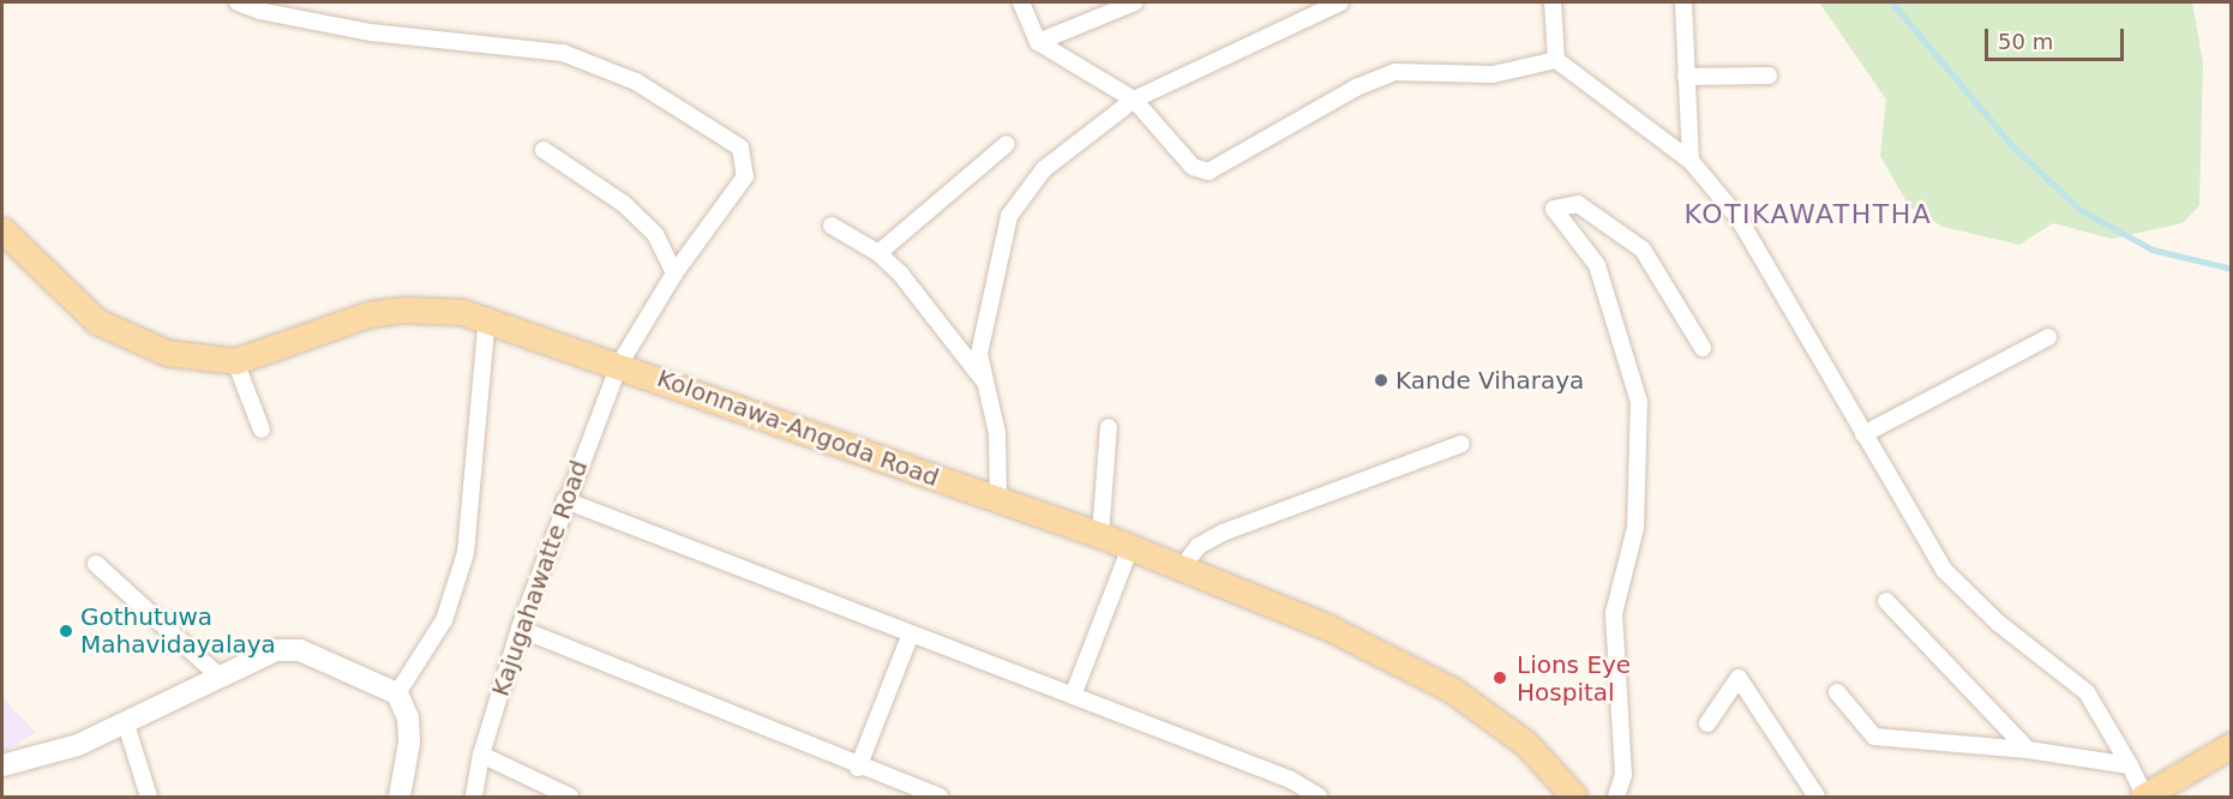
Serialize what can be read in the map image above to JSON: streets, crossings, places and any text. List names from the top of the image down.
{
  "streets": {
    "main road": ["Kolonnawa-Angoda Road"],
    "street": ["Kajugahawatte Road"]
  },
  "crossings": [
    ["Kolonnawa-Angoda Road", "Kajugahawatte Road"]
  ],
  "districts": ["KOTIKAWATHTHA"],
  "places": ["Kande Viharaya", "Gothutuwa Mahavidayalaya", "Lions Eye Hospital"],
  "scale_bar": "50 m"
}
